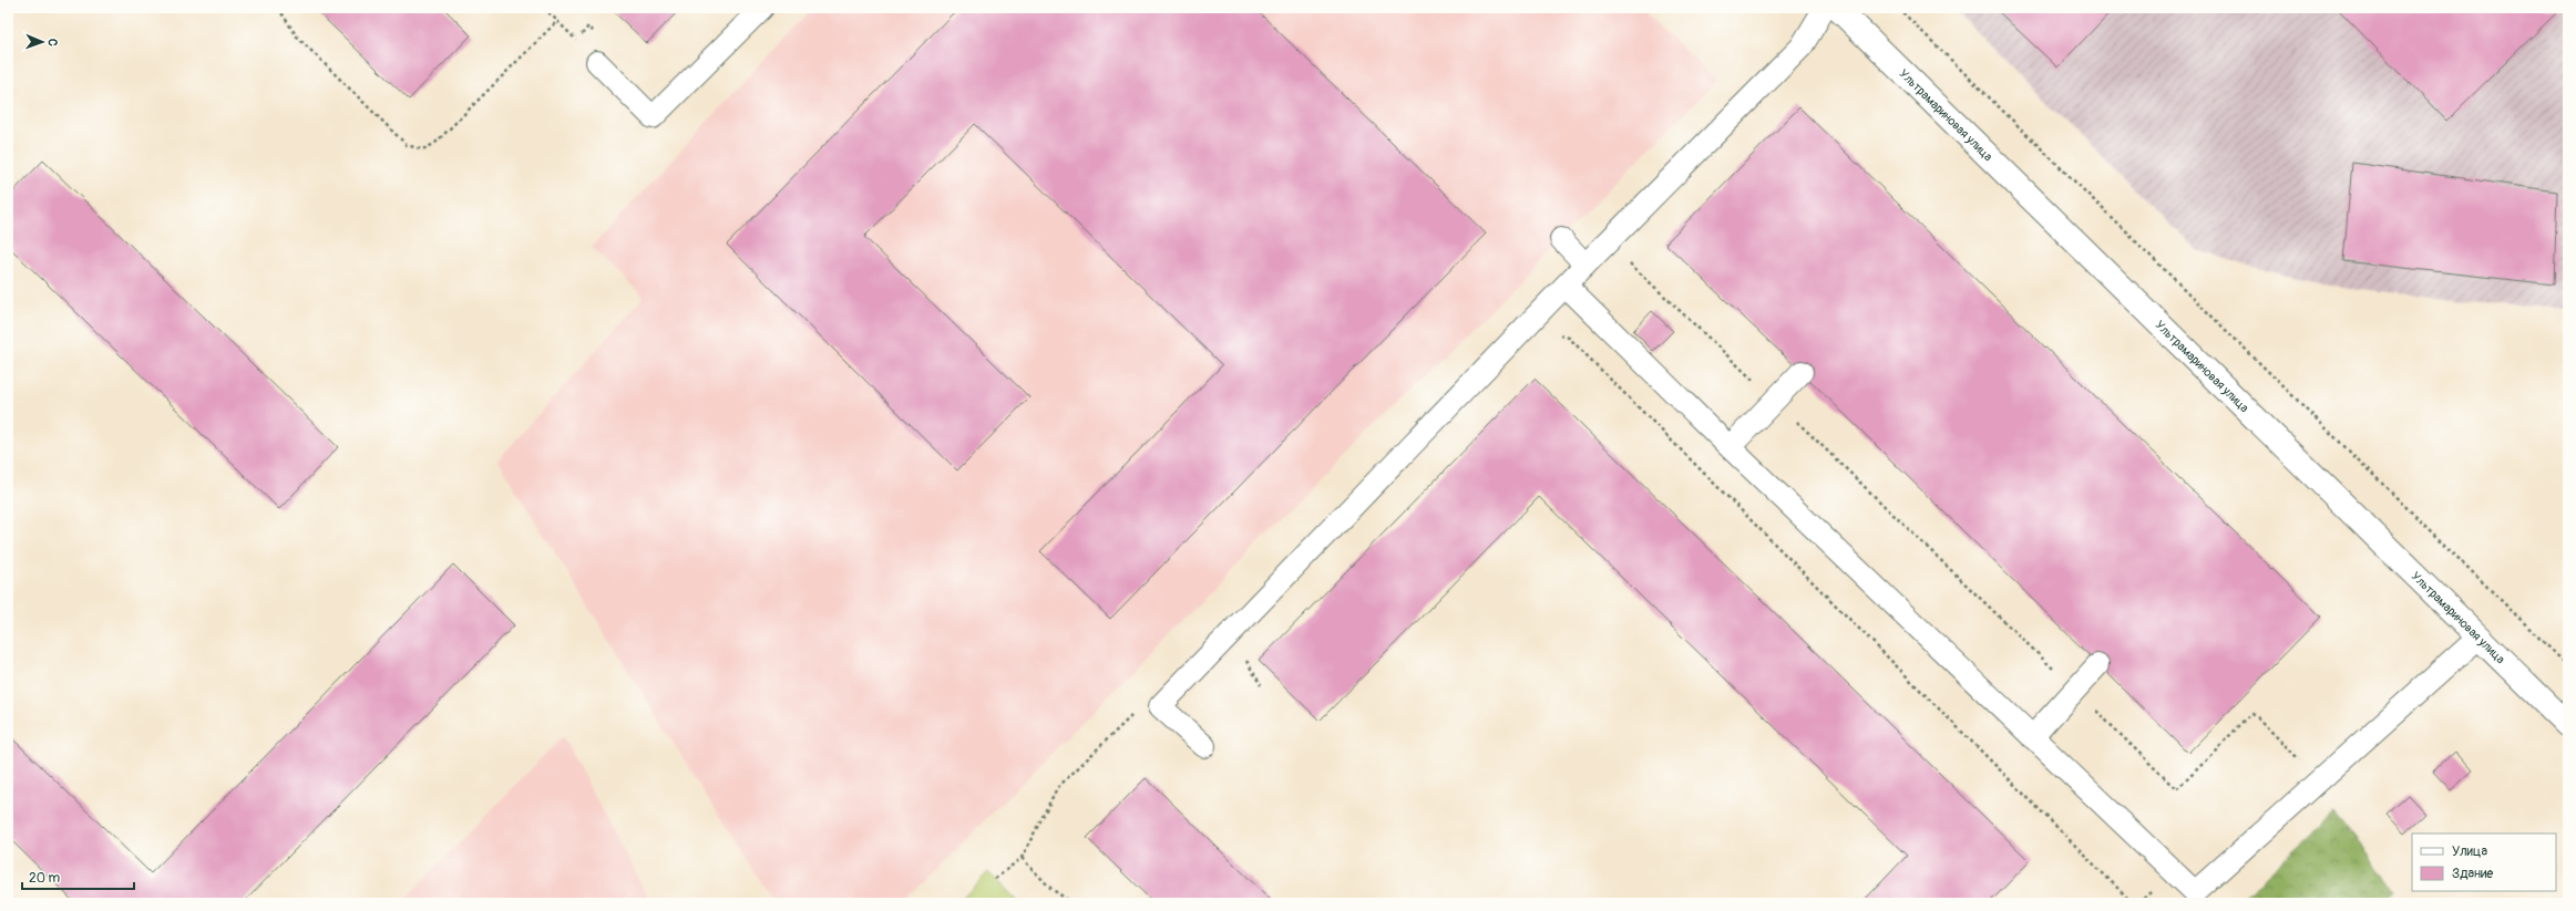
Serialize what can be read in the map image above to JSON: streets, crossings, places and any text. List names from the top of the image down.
{
  "streets": {
    "street": ["Ультрамариновая улица"]
  },
  "legend": ["Улица", "Здание"],
  "scale_bar": "20 m",
  "north": "right"
}
